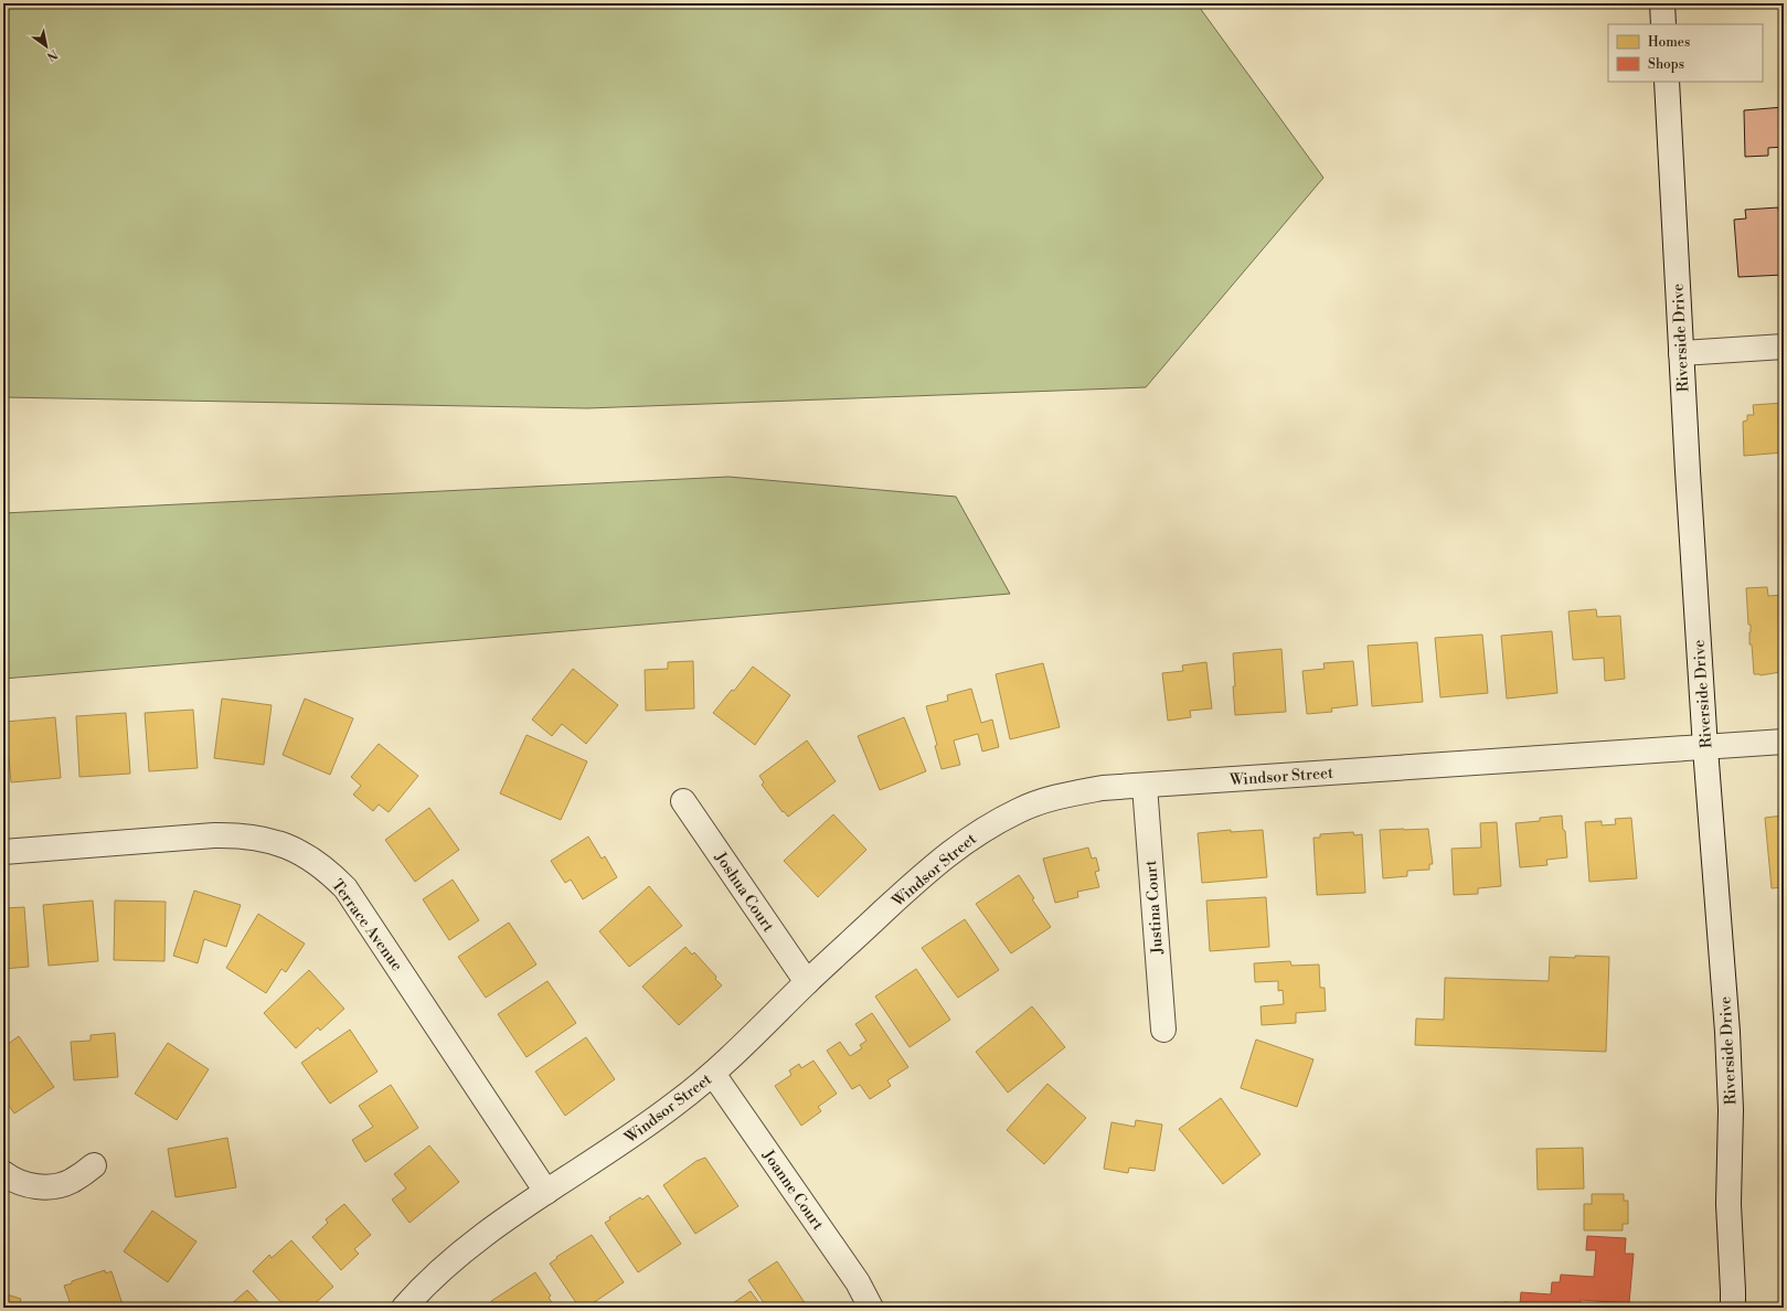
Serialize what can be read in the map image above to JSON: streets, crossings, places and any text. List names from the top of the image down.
{
  "streets": {
    "street": [
      "Riverside Drive",
      "Windsor Street",
      "Joshua Court",
      "Justina Court",
      "Terrace Avenue",
      "Joanne Court"
    ]
  },
  "crossings": [
    ["Riverside Drive", "Windsor Street"],
    ["Windsor Street", "Joshua Court"],
    ["Windsor Street", "Justina Court"],
    ["Windsor Street", "Terrace Avenue"],
    ["Windsor Street", "Joanne Court"]
  ],
  "legend": ["Homes", "Shops"],
  "north": "bottom right"
}
